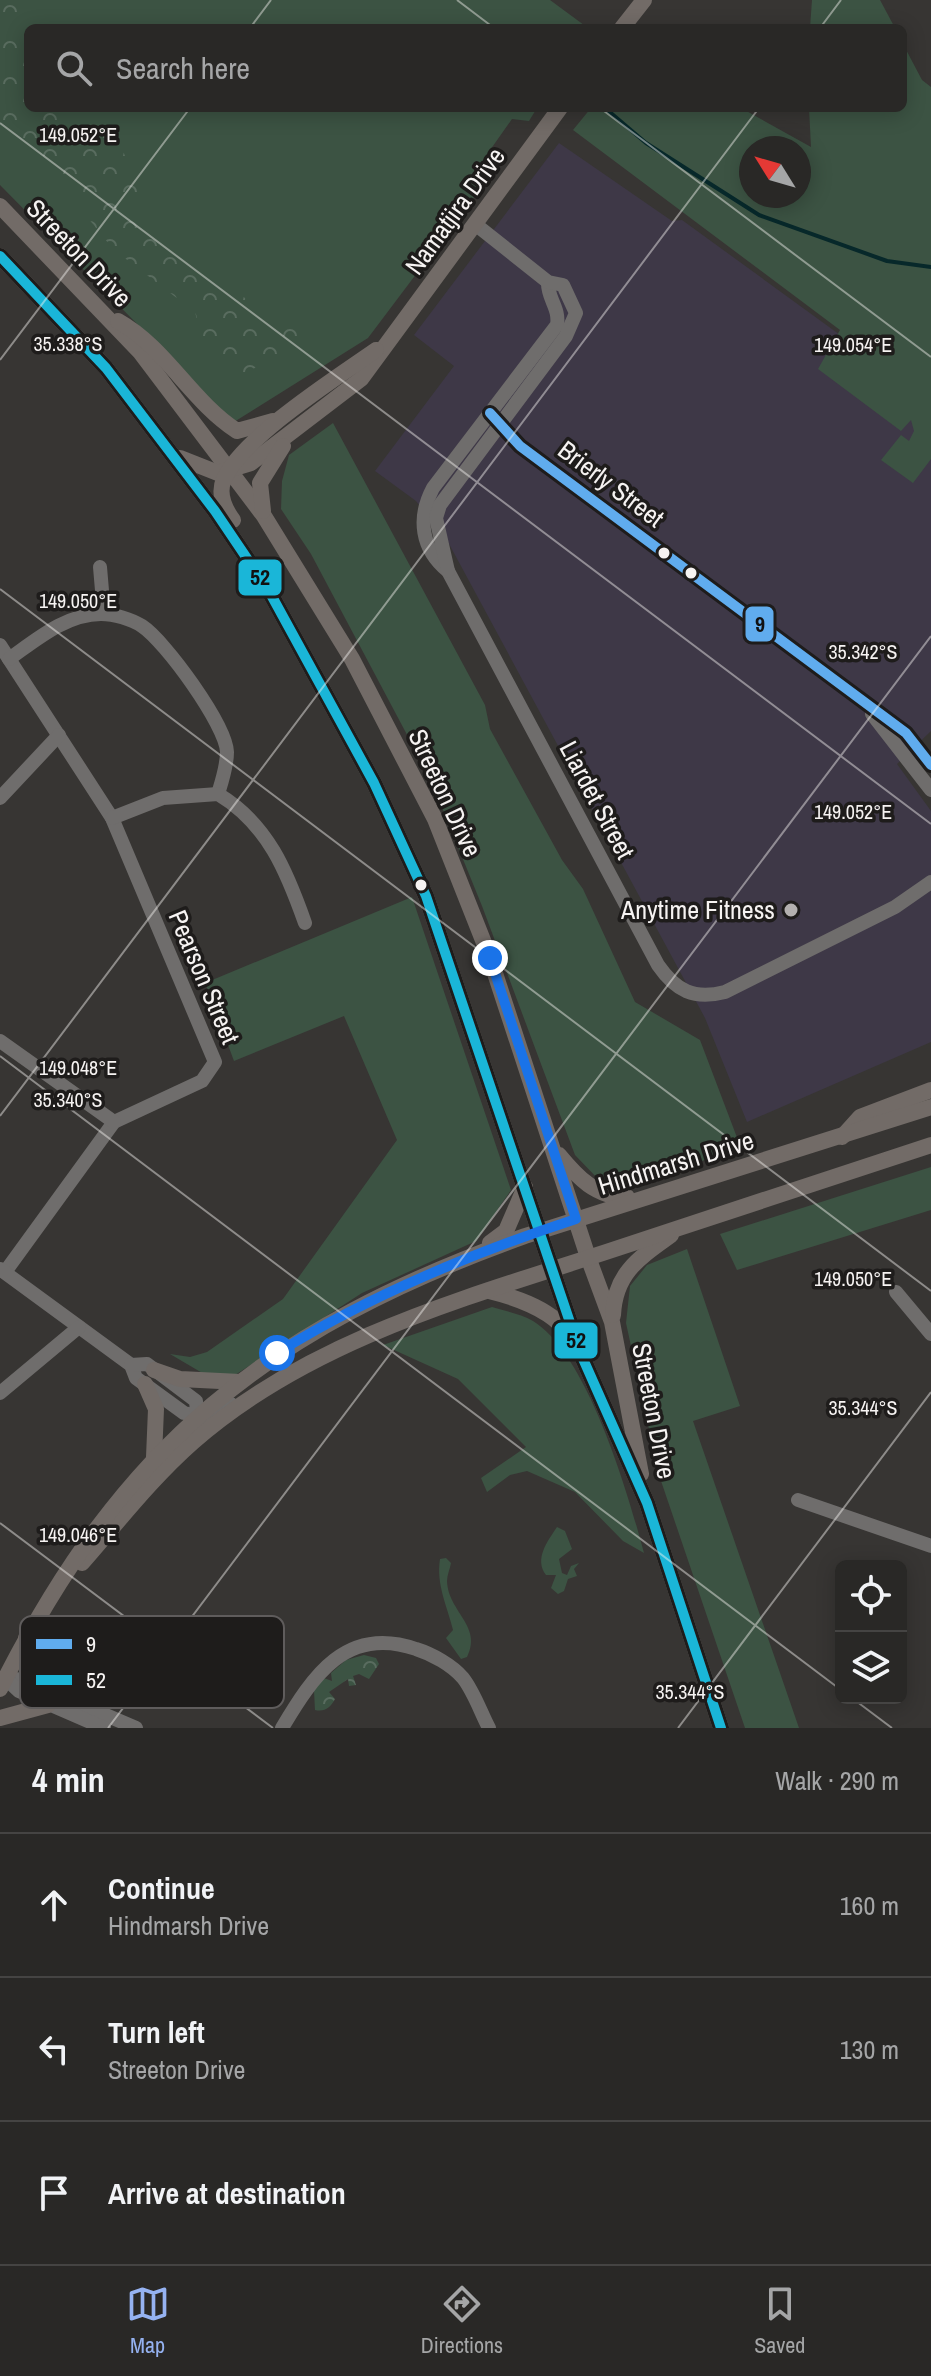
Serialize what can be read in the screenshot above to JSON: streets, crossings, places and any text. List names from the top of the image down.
{
  "streets": {
    "main road": ["Namatjira Drive", "Streeton Drive", "Hindmarsh Drive"],
    "street": ["Brierly Street", "Liardet Street", "Pearson Street"]
  },
  "crossings": [
    ["Namatjira Drive", "Streeton Drive"],
    ["Streeton Drive", "Hindmarsh Drive"],
    ["Brierly Street", "Liardet Street"]
  ],
  "places": ["Anytime Fitness"],
  "lines": ["transit line 52", "transit line 9"],
  "legend": ["9", "52"],
  "north": "top left",
  "page": {
    "search": "Search here",
    "heading": ["4 min", "Walk · 290 m"],
    "list": [
      ["Continue", "Hindmarsh Drive", "160 m"],
      ["Turn left", "Streeton Drive", "130 m"],
      "Arrive at destination"
    ],
    "nav": ["Map", "Directions", "Saved"]
  },
  "coordinates": [
    "149.052°E",
    "35.338°S",
    "149.054°E",
    "149.050°E",
    "35.342°S",
    "149.048°E",
    "35.340°S",
    "35.344°S",
    "149.046°E"
  ]
}
